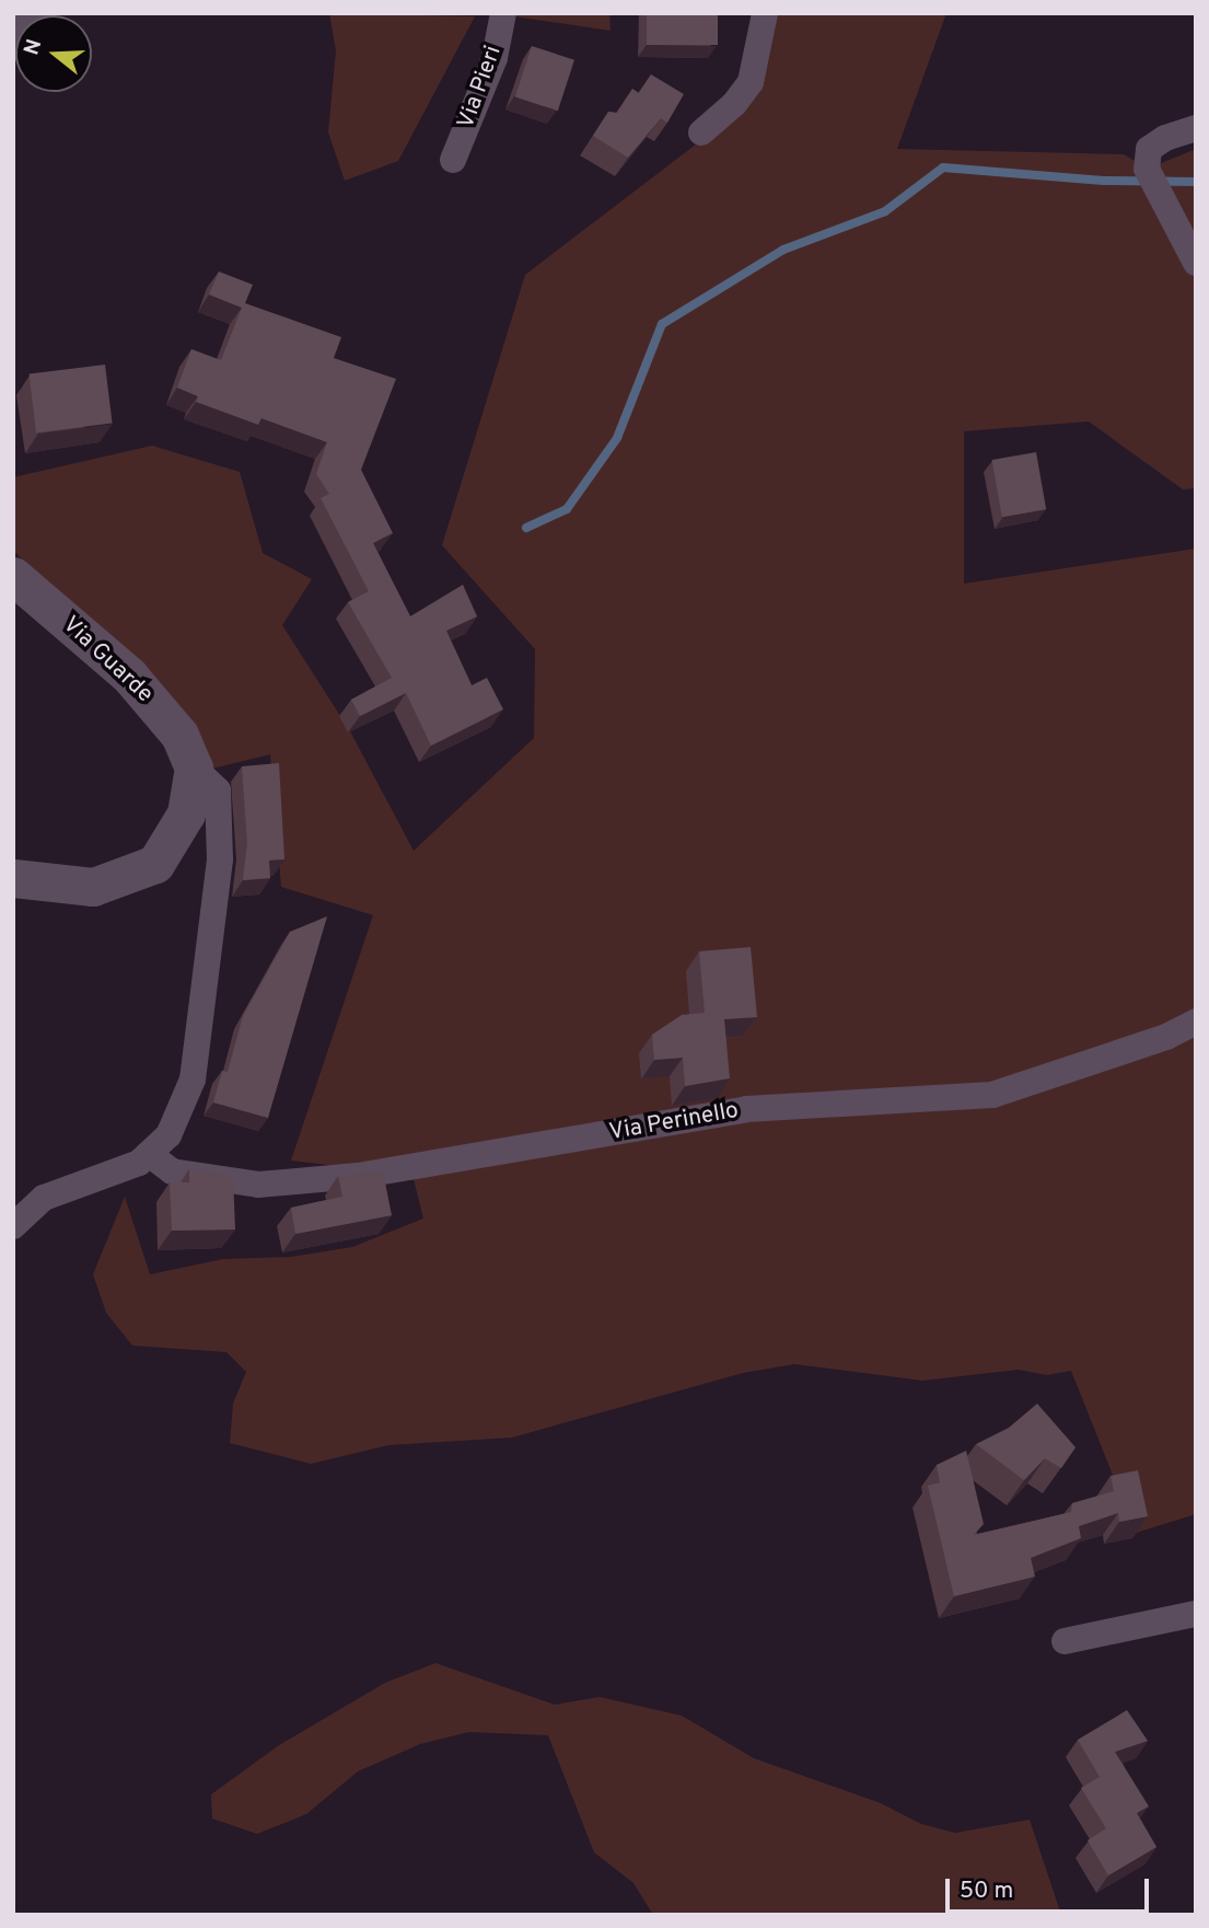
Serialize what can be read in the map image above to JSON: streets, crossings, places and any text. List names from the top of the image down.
{
  "streets": {
    "street": ["Via Pieri", "Via Guarde", "Via Perinello"]
  },
  "scale_bar": "50 m",
  "north": "left"
}
